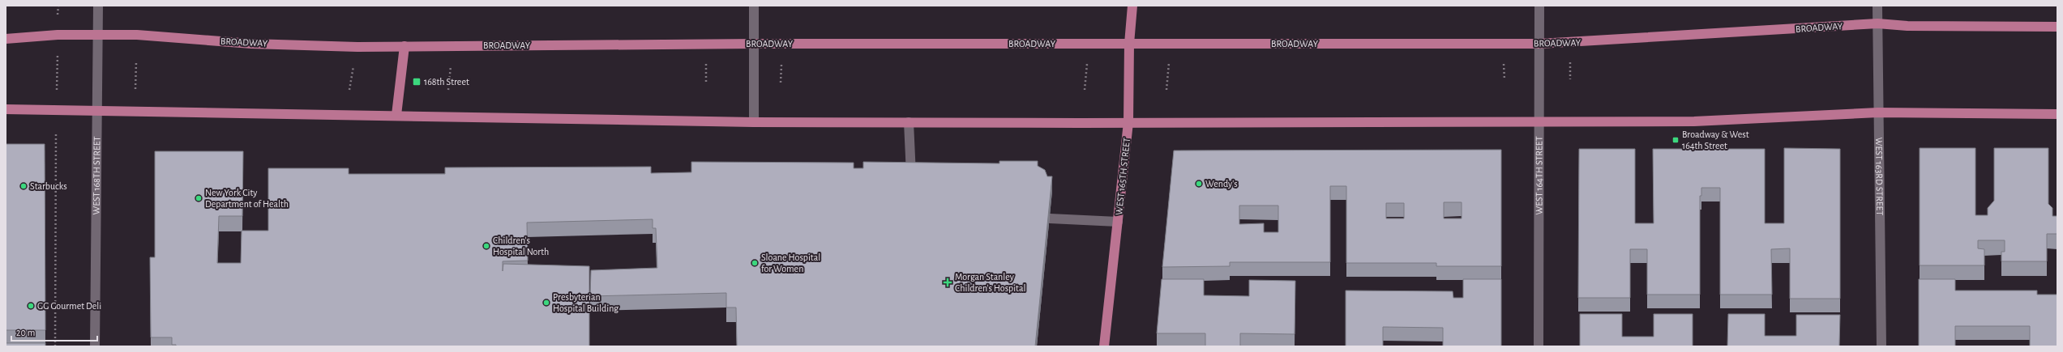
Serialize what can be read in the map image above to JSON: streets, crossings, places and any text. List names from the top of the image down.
{
  "streets": {
    "main road": ["BROADWAY", "WEST 165TH STREET"],
    "street": ["WEST 168TH STREET", "WEST 164TH STREET", "WEST 163RD STREET"]
  },
  "crossings": [
    ["BROADWAY", "WEST 168TH STREET"],
    ["BROADWAY", "WEST 164TH STREET"],
    ["BROADWAY", "WEST 165TH STREET"],
    ["BROADWAY", "WEST 163RD STREET"]
  ],
  "places": {
    "transit": ["168th Street", "Broadway & West 164th Street"],
    "other": [
      "Wendy's",
      "Starbucks",
      "New York City Department of Health",
      "Children's Hospital North",
      "Sloane Hospital for Women",
      "Presbyterian Hospital Building",
      "GG Gourmet Deli"
    ],
    "health": ["Morgan Stanley Children's Hospital"]
  },
  "scale_bar": "20 m"
}
